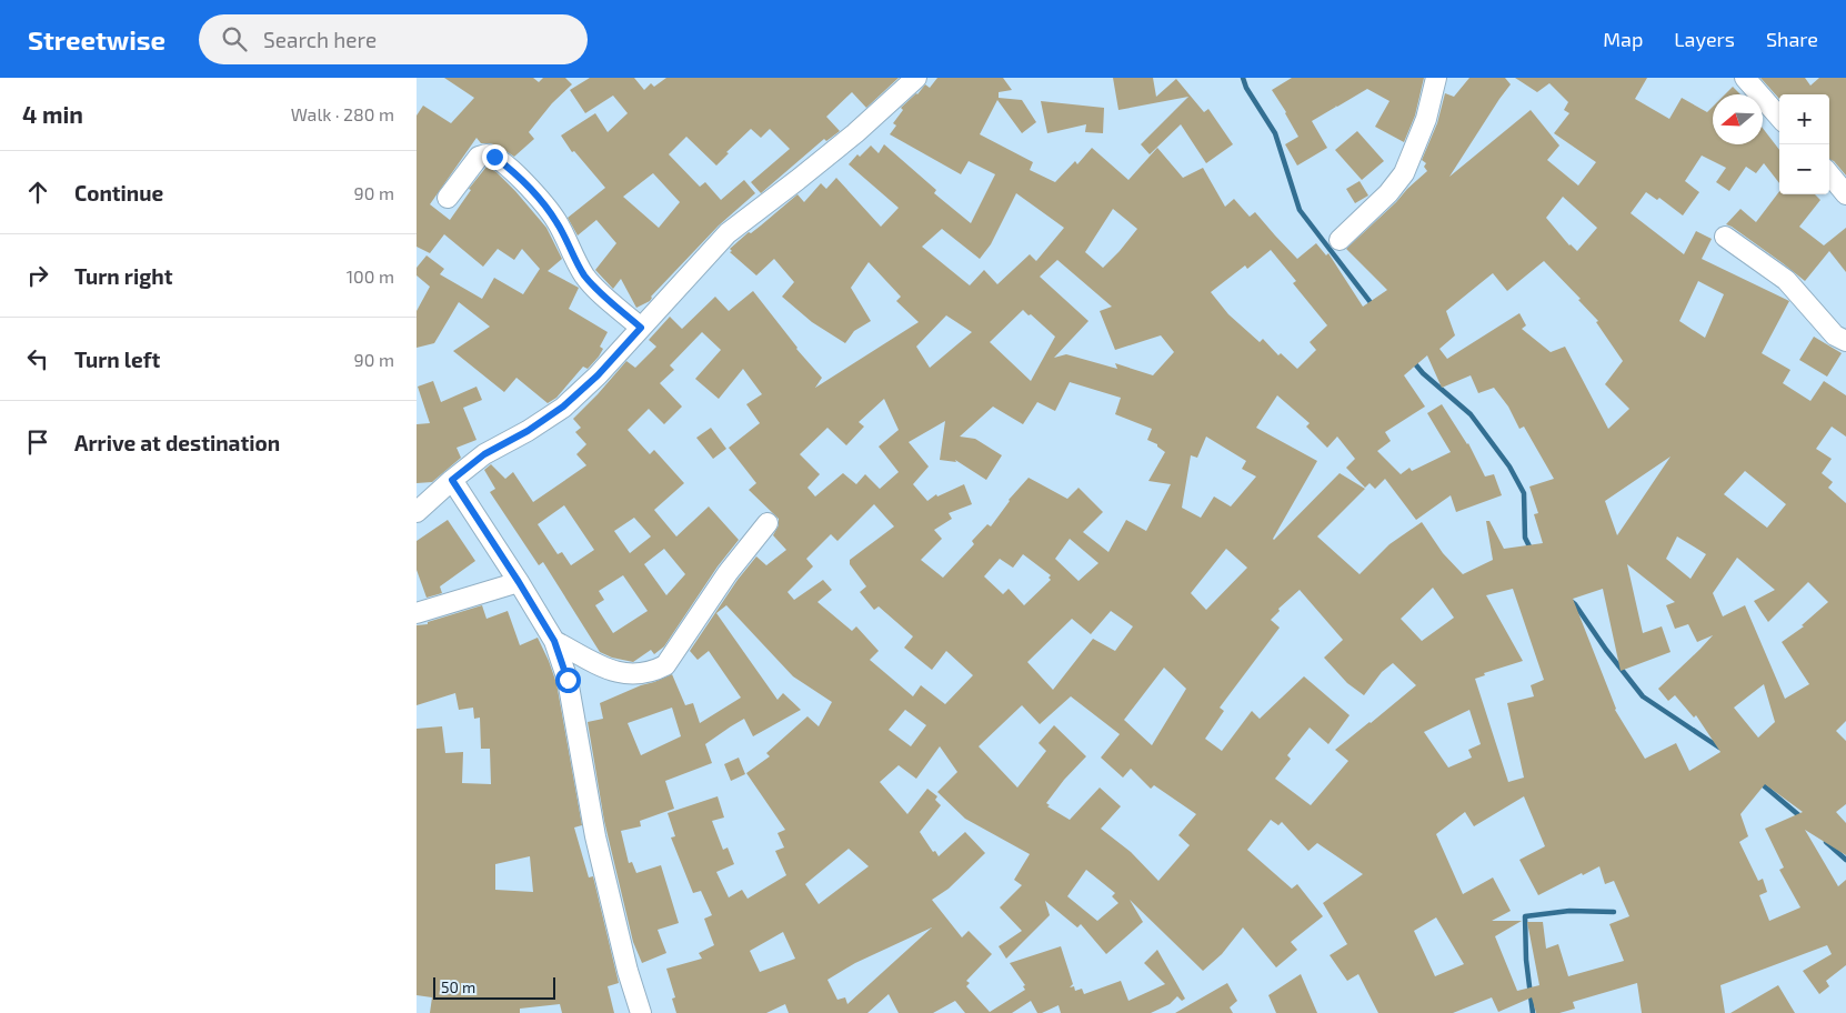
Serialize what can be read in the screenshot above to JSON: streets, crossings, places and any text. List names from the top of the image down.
{
  "scale_bar": "50 m",
  "north": "left",
  "page": {
    "header": "Streetwise",
    "search": "Search here",
    "nav": ["Map", "Layers", "Share"],
    "heading": ["4 min", "Walk · 280 m"],
    "map_buttons": ["+", "−"],
    "list": [
      ["Continue", "90 m"],
      ["Turn right", "100 m"],
      ["Turn left", "90 m"],
      "Arrive at destination"
    ],
    "scale": "50 m"
  }
}
